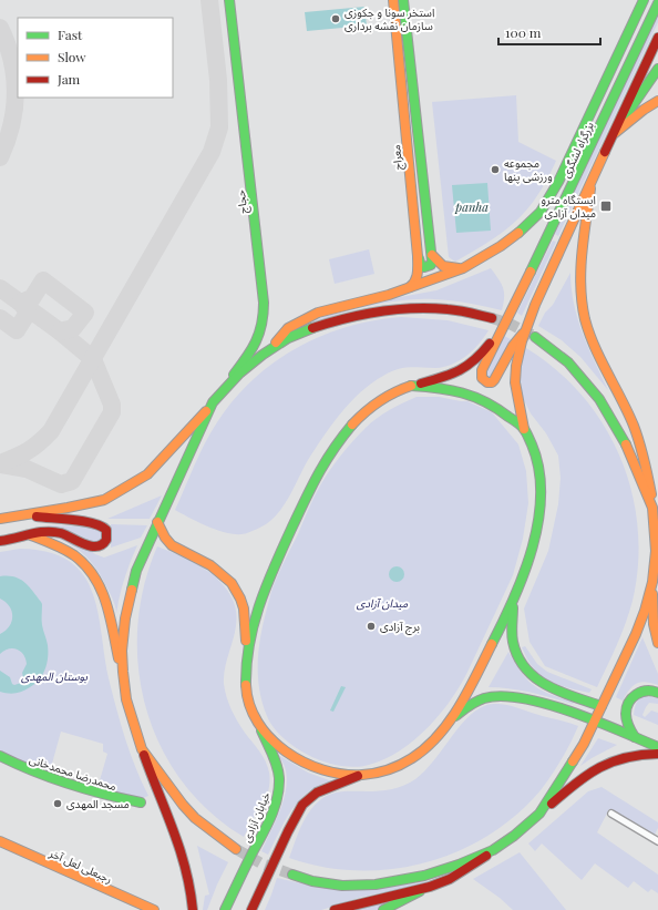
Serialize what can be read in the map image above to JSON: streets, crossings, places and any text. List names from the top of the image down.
{
  "streets": {
    "main road": [
      "بزرگراه لشگری",
      "معراج",
      "حجاج",
      "محمدرضا محمدخانی",
      "خیابان آزادی",
      "رجبعلی لعل آخر"
    ]
  },
  "water": ["panha"],
  "parks": ["میدان آزادی", "بوستان المهدی"],
  "places": {
    "other": [
      "استخر سونا و جکوزی سازمان نقشه برداری",
      "مجموعه ورزشی پنها",
      "برج آزادی",
      "مسجد المهدی"
    ],
    "transit": ["ایستگاه مترو میدان آزادی"]
  },
  "legend": ["Fast", "Slow", "Jam"],
  "scale_bar": "100 m"
}
